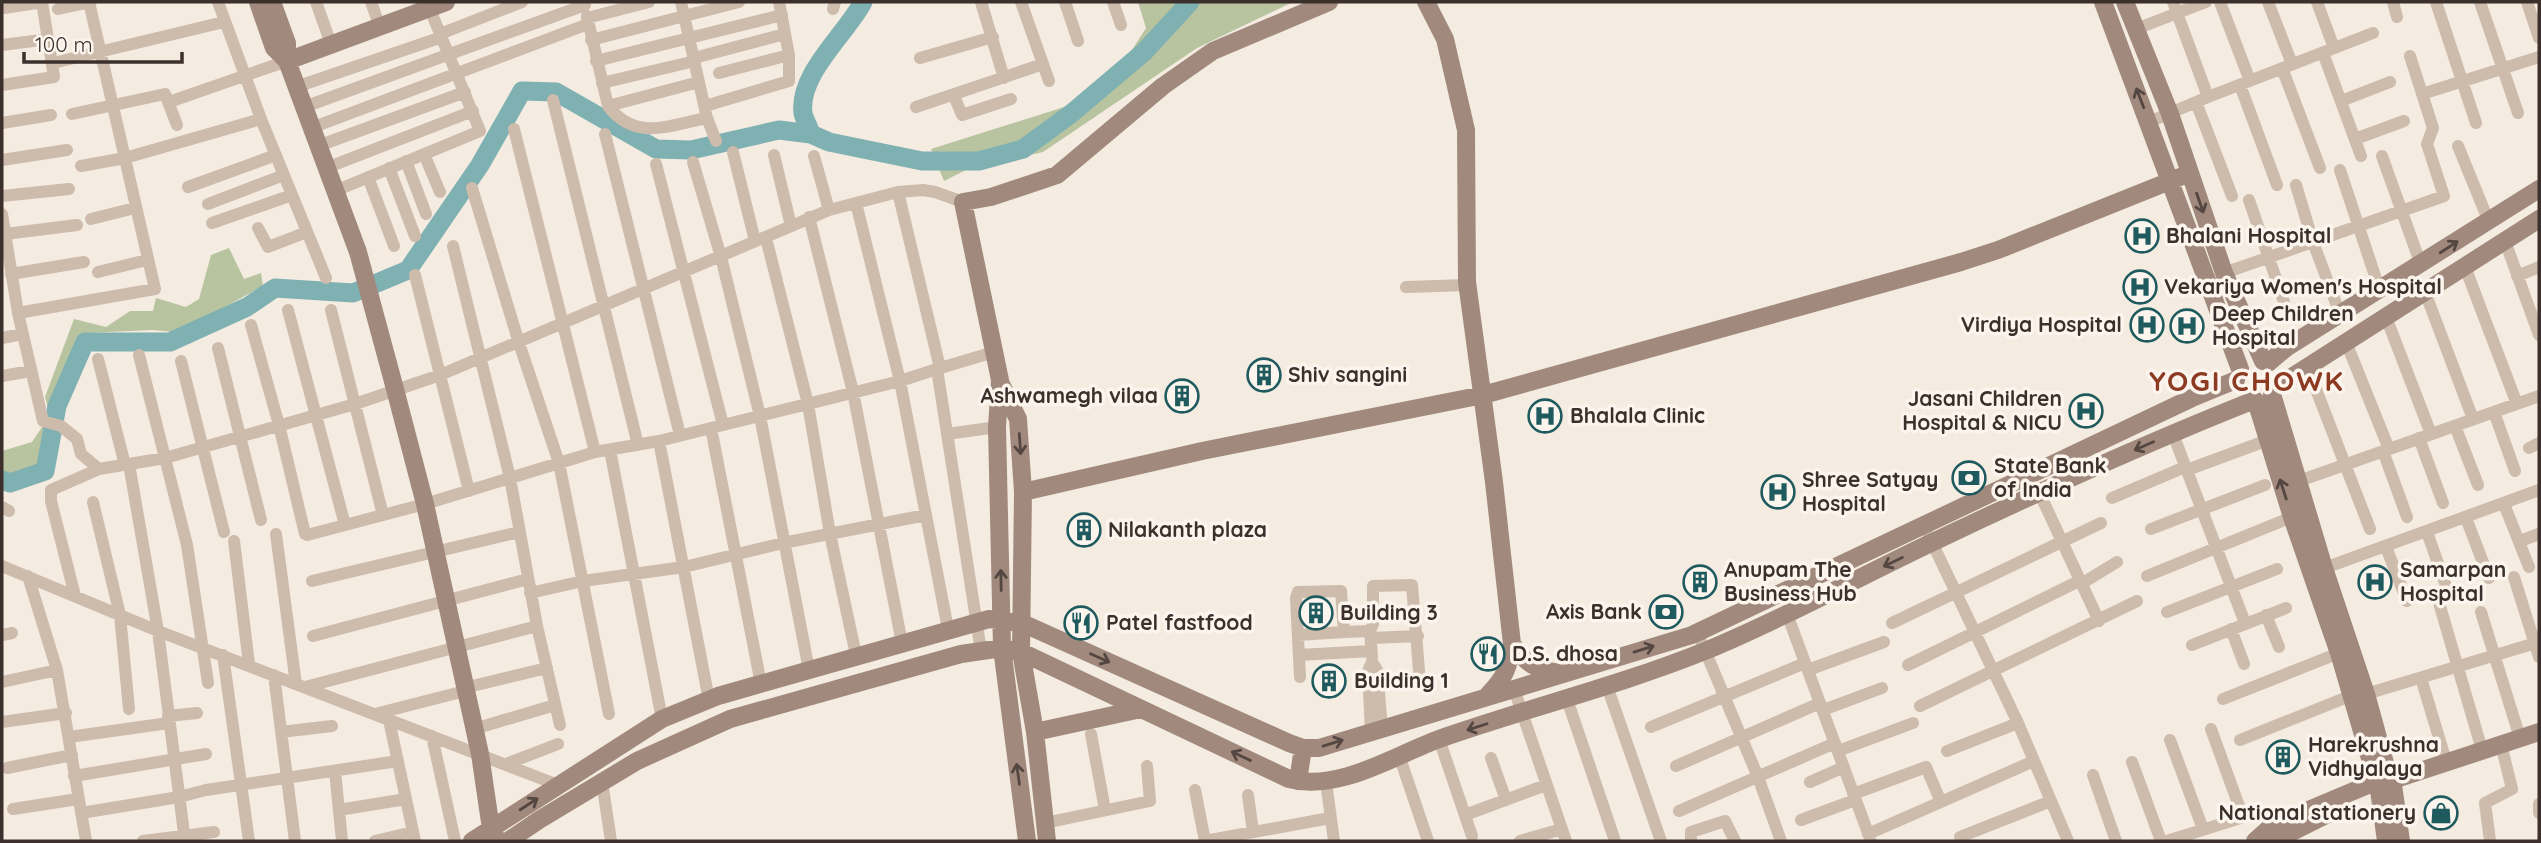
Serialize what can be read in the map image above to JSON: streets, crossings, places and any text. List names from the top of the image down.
{
  "districts": ["YOGI CHOWK"],
  "places": {
    "hospital": [
      "Bhalani Hospital",
      "Vekariya Women's Hospital",
      "Virdiya Hospital",
      "Deep Children Hospital",
      "Jasani Children Hospital & NICU",
      "Bhalala Clinic",
      "Shree Satyay Hospital",
      "Samarpan Hospital"
    ],
    "building": [
      "Shiv sangini",
      "Ashwamegh vilaa",
      "Nilakanth plaza",
      "Anupam The Business Hub",
      "Building 3",
      "Building 1",
      "Harekrushna Vidhyalaya"
    ],
    "bank": ["State Bank of India", "Axis Bank"],
    "restaurant": ["Patel fastfood", "D.S. dhosa"],
    "shop": ["National stationery"]
  },
  "scale_bar": "100 m"
}
